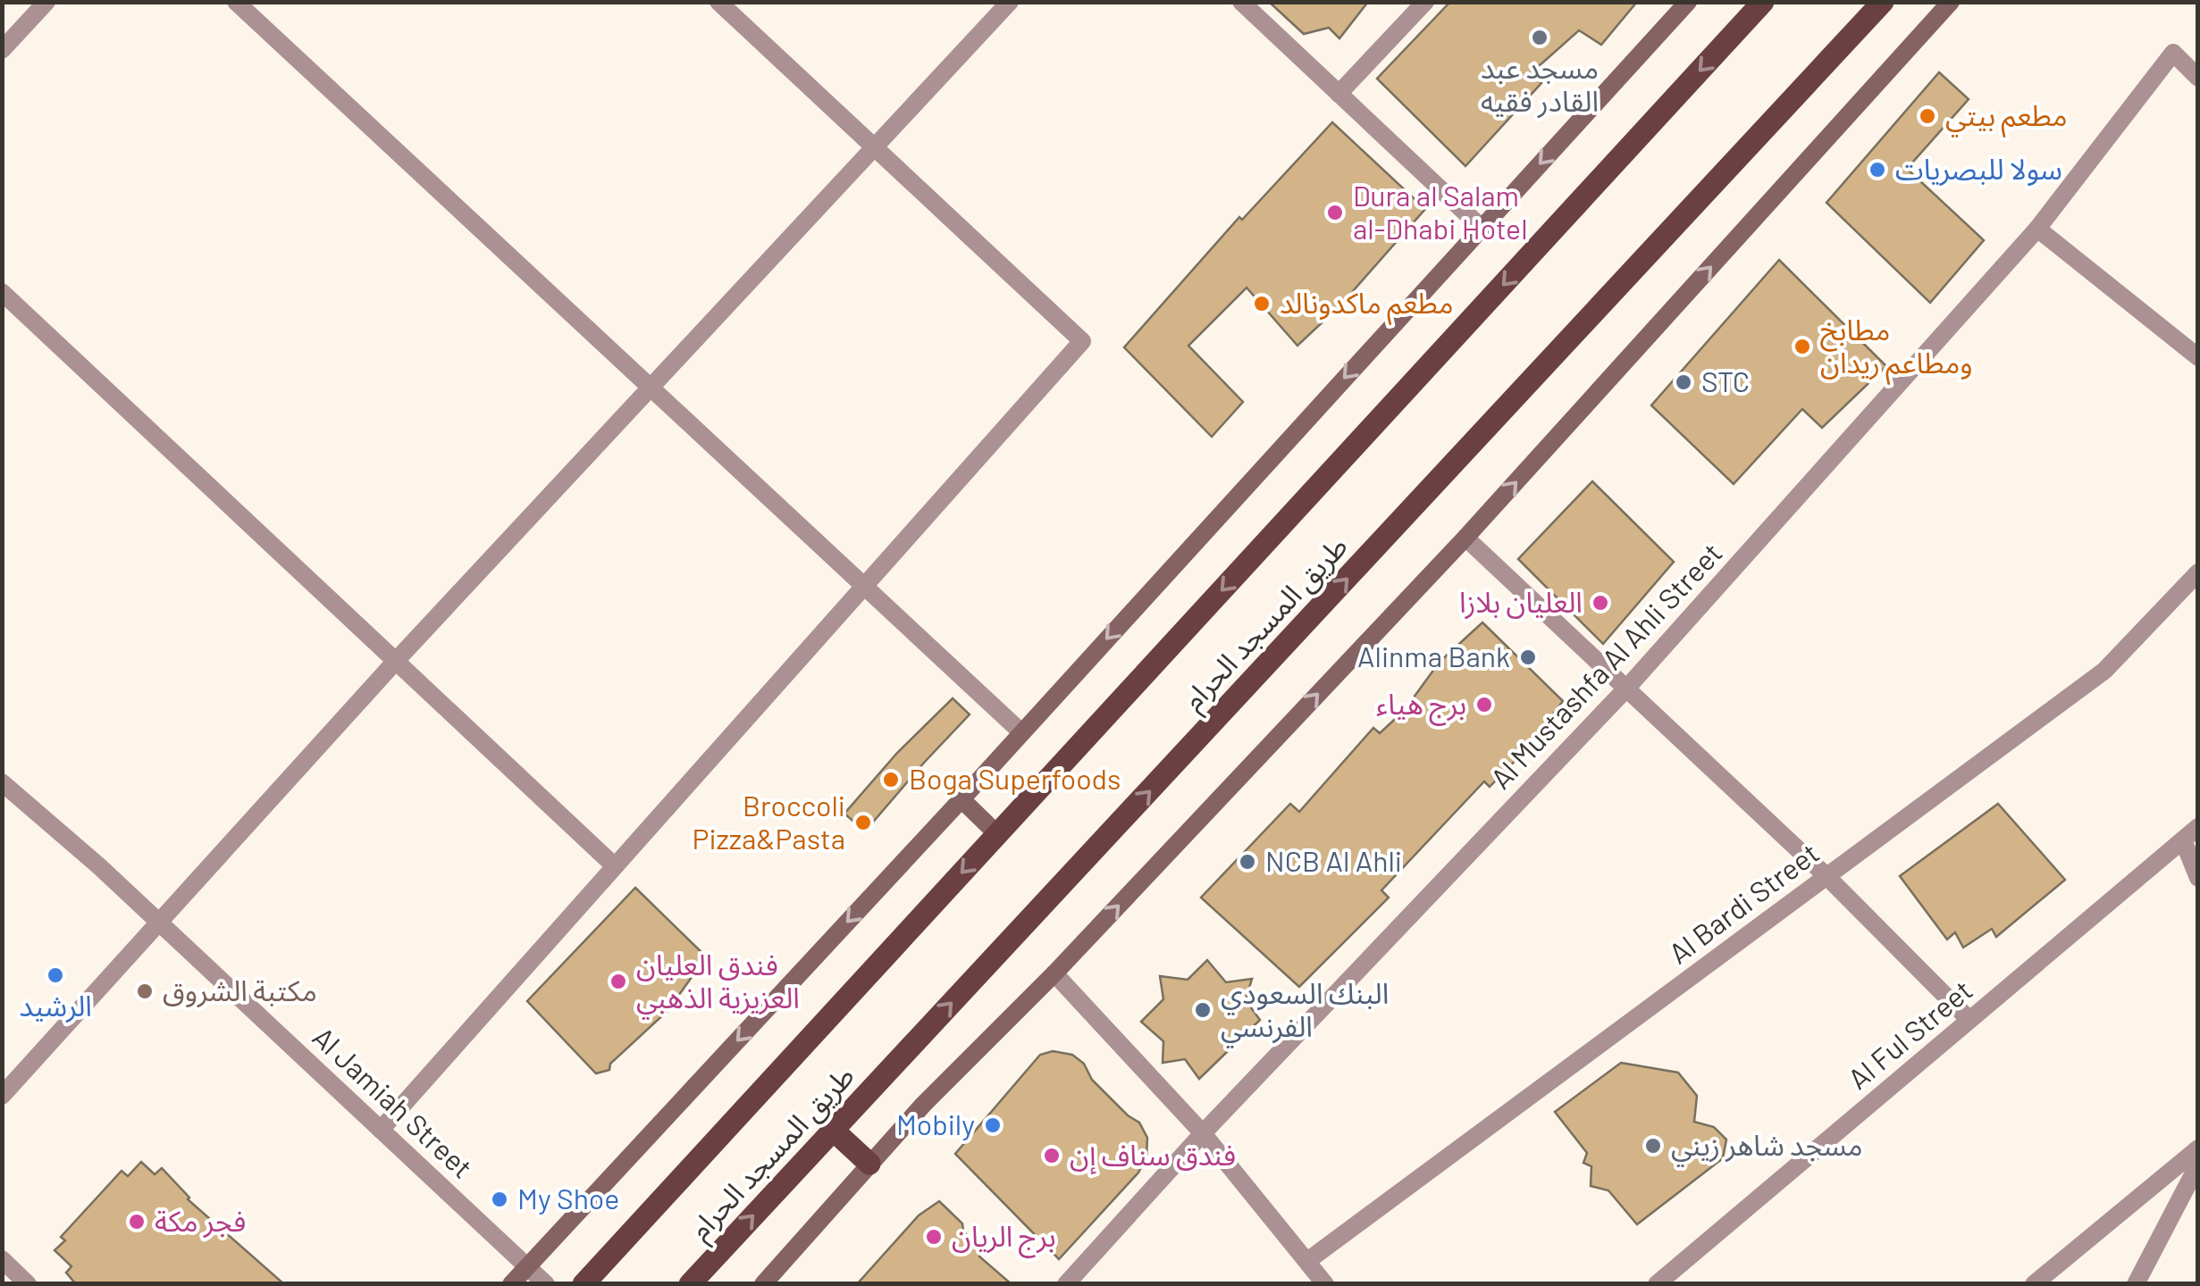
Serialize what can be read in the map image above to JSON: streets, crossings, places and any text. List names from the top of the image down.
{
  "streets": {
    "main road": ["طريق المسجد الحرام"],
    "street": [
      "Al Mustashfa Al Ahli Street",
      "Al Bardi Street",
      "Al Ful Street",
      "Al Jamiah Street"
    ]
  },
  "places": [
    "مسجد عبد القادر فقيه",
    "مطعم بيتي",
    "سولا للبصريات",
    "Dura al Salam al-Dhabi Hotel",
    "مطعم ماكدونالد",
    "مطابخ ومطاعم ريدان",
    "STC",
    "العليان بلازا",
    "Alinma Bank",
    "برج هياء",
    "Boga Superfoods",
    "Broccoli Pizza&Pasta",
    "NCB Al Ahli",
    "الرشيد",
    "فندق العليان العزيزية الذهبي",
    "مكتبة الشروق",
    "البنك السعودي الفرنسي",
    "Mobily",
    "مسجد شاهر زيني",
    "فندق سناف إن",
    "My Shoe",
    "فجر مكة",
    "برج الريان"
  ]
}
